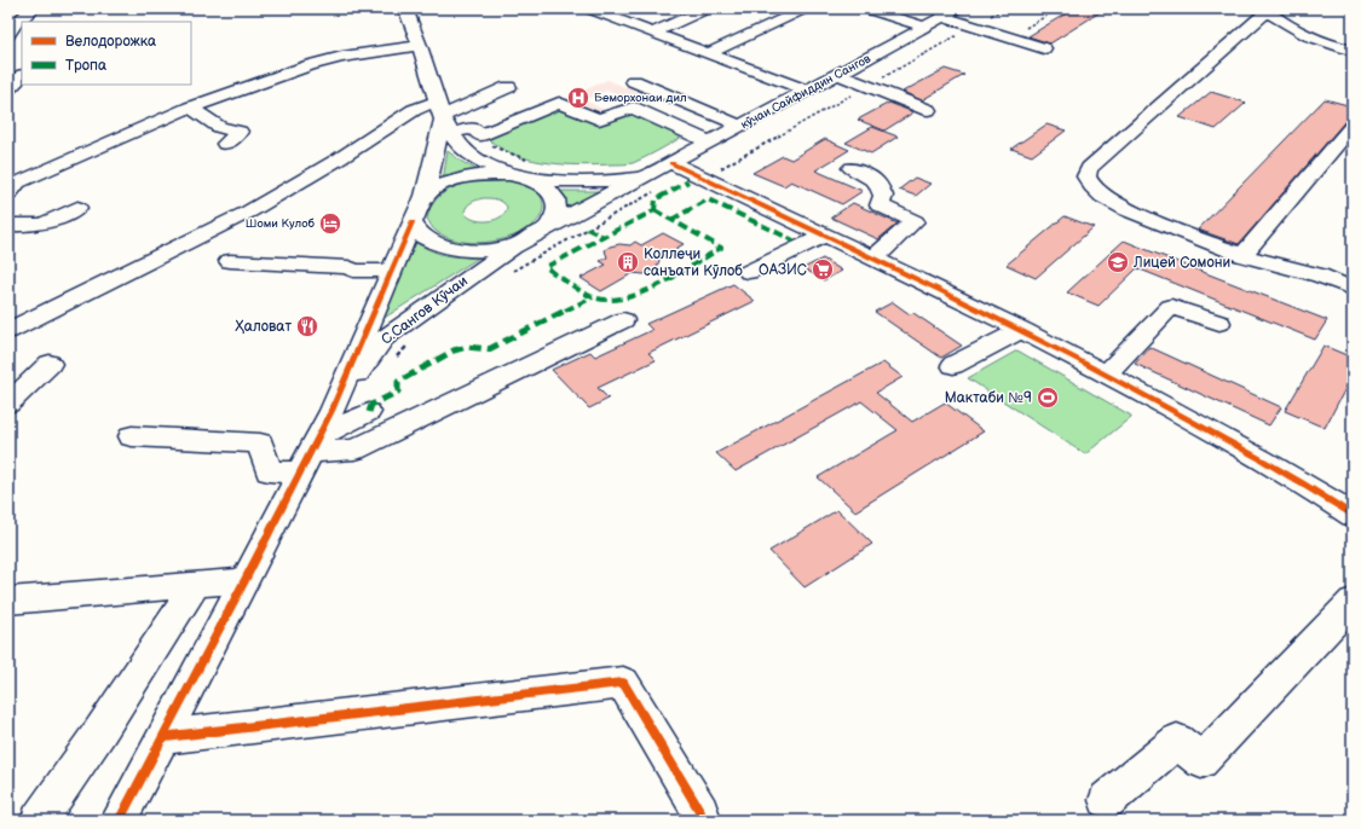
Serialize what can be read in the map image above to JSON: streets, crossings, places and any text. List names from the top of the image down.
{
  "streets": {
    "street": ["кӯчаи Сайфиддин Сангов", "С.Сангов Кӯчаи"]
  },
  "places": {
    "hospital": ["Беморхонаи дил"],
    "hotel": ["Шоми Кулоб"],
    "building": ["Коллеҷи санъати Кӯлоб"],
    "school or university": ["Лицей Сомони"],
    "supermarket": ["ОАЗИС"],
    "restaurant": ["Ҳаловат"],
    "sports": ["Мактаби №9"]
  },
  "legend": ["Велодорожка", "Тропа"]
}
